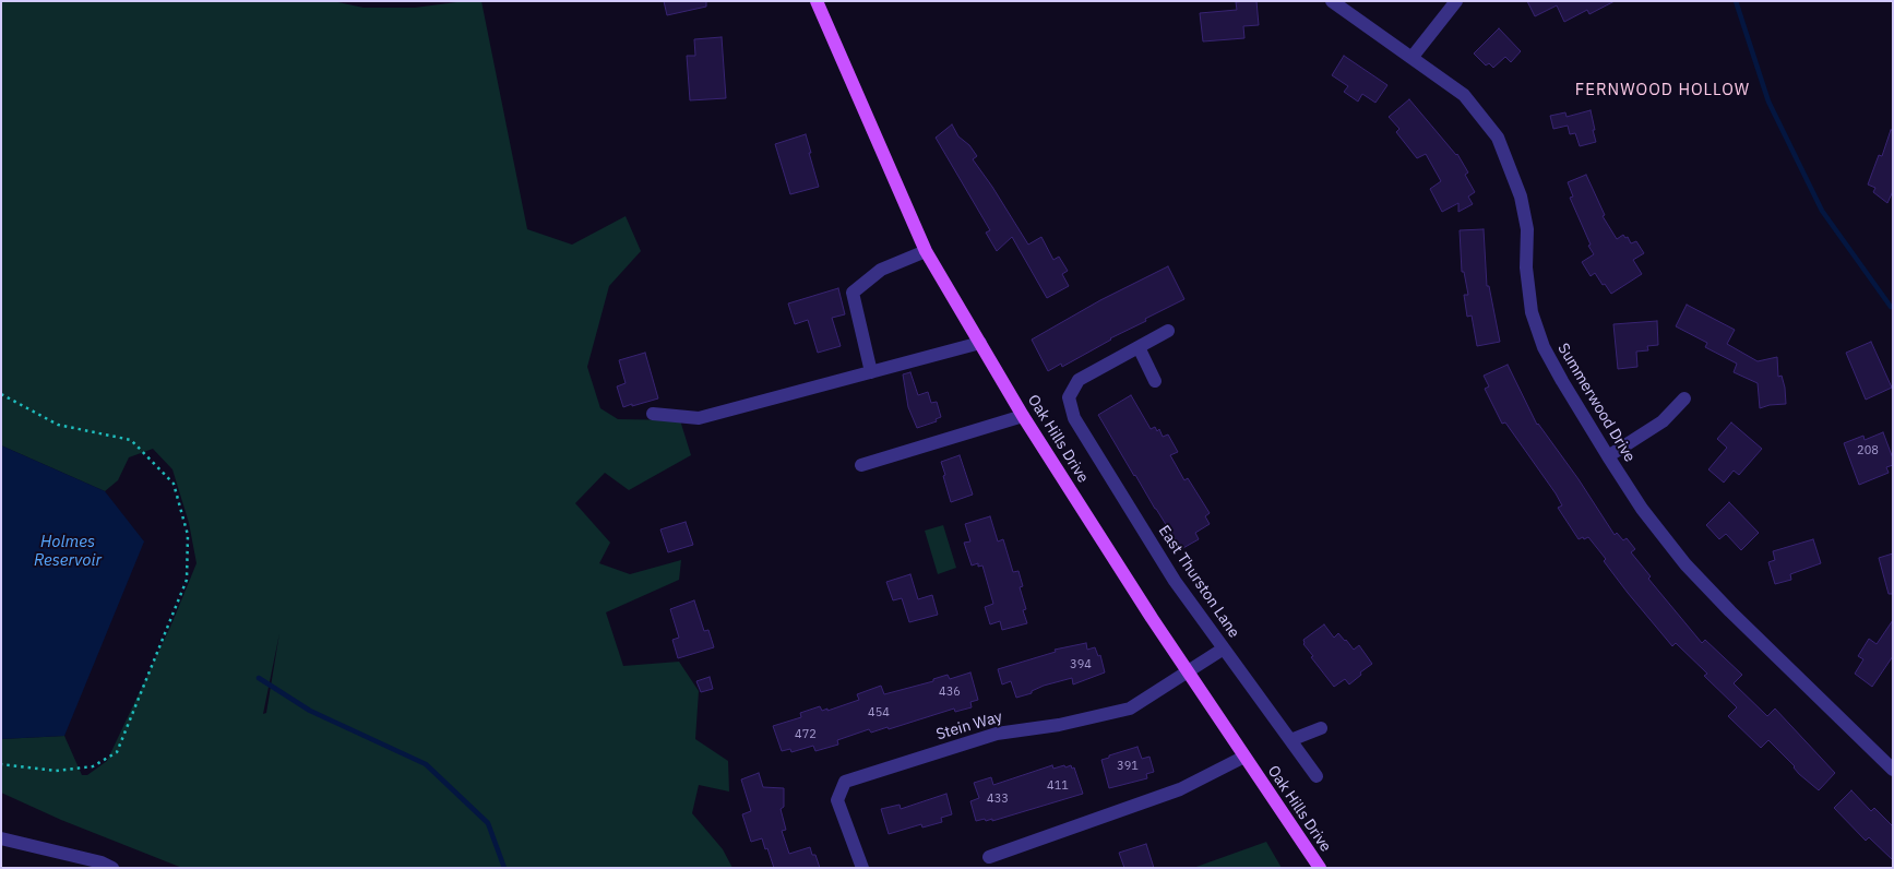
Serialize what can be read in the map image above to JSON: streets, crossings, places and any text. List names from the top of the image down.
{
  "streets": {
    "main road": ["Oak Hills Drive"],
    "street": ["Summerwood Drive", "East Thurston Lane", "Stein Way"]
  },
  "crossings": [
    ["Oak Hills Drive", "Stein Way"]
  ],
  "districts": ["FERNWOOD HOLLOW"],
  "water": ["Holmes Reservoir"],
  "house_numbers": [
    "208",
    "394",
    "436",
    "454",
    "472",
    "391",
    "411",
    "433"
  ]
}
